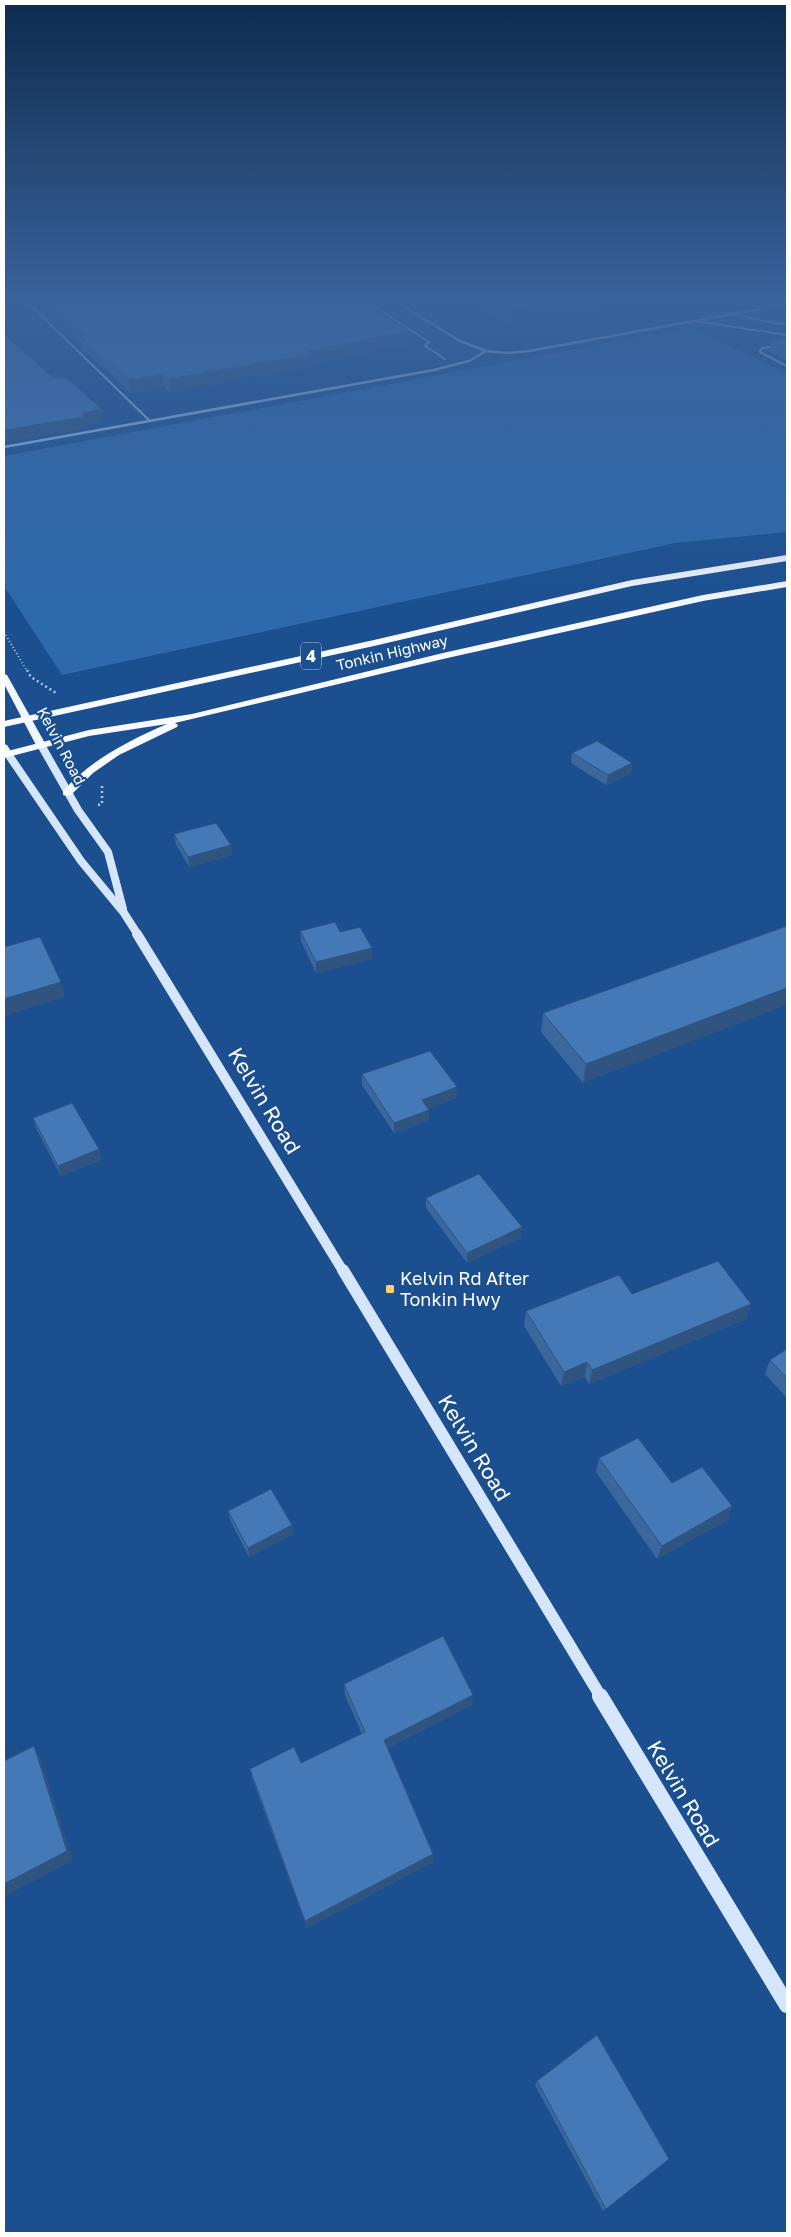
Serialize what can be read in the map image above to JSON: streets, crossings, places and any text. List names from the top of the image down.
{
  "streets": {
    "highway": ["Tonkin Highway", "4"],
    "main road": ["Kelvin Road"]
  },
  "crossings": [
    ["Tonkin Highway", "Kelvin Road"]
  ],
  "places": {
    "transit": ["Kelvin Rd After Tonkin Hwy"]
  }
}
